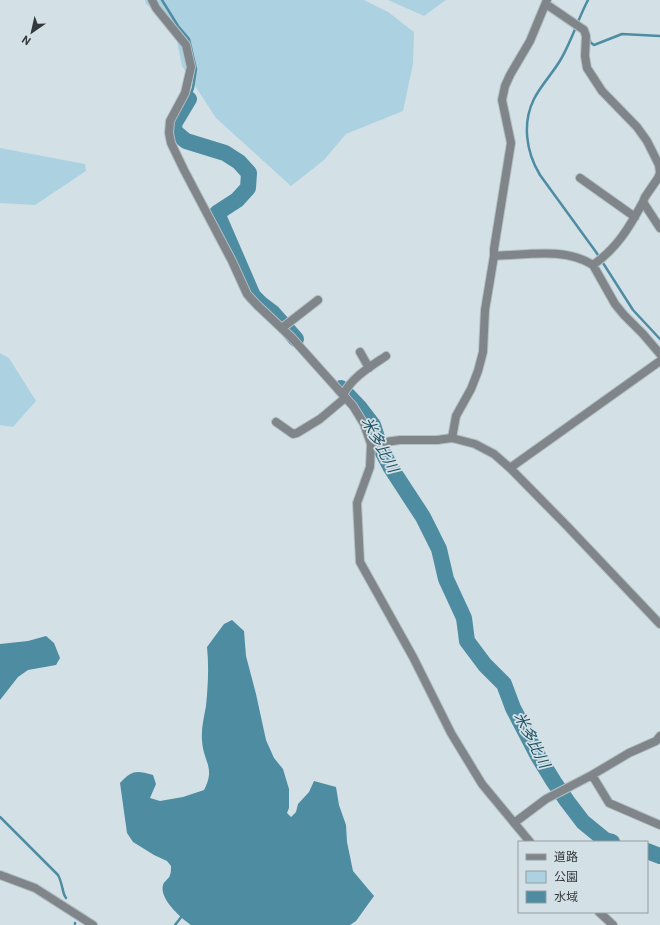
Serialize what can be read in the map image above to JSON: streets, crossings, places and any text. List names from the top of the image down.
{
  "water": ["米多比川"],
  "legend": ["道路", "公園", "水域"],
  "north": "bottom left"
}
